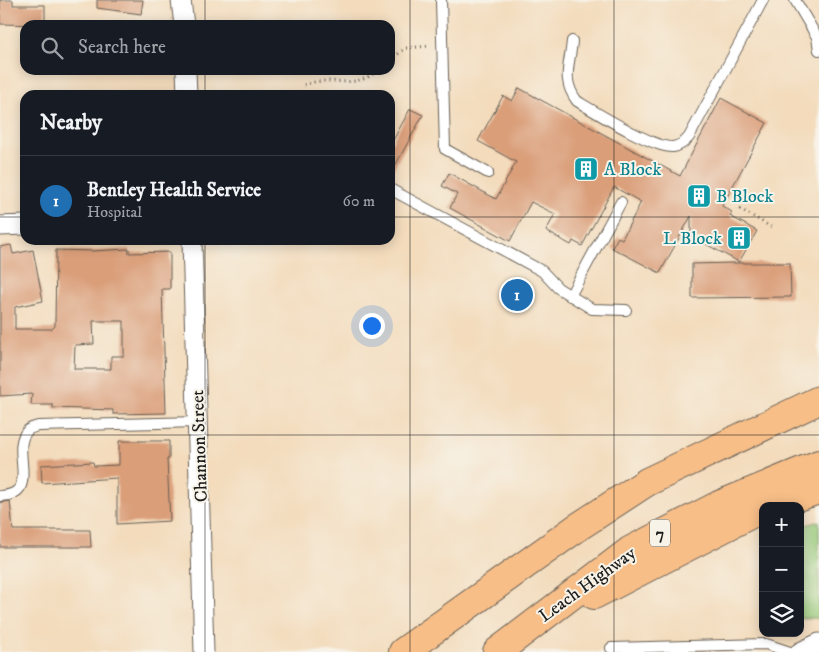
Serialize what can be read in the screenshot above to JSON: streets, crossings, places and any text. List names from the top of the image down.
{
  "streets": {
    "highway": ["7", "Leach Highway"],
    "street": ["Channon Street"]
  },
  "places": {
    "building": ["A Block", "B Block", "L Block"]
  },
  "page": {
    "search": "Search here",
    "heading": "Nearby",
    "list": [
      {
        "mark": "1",
        "name": "Bentley Health Service",
        "note": "Hospital",
        "value": "60 m"
      }
    ],
    "pins": "1",
    "map_buttons": ["+", "−"]
  }
}
